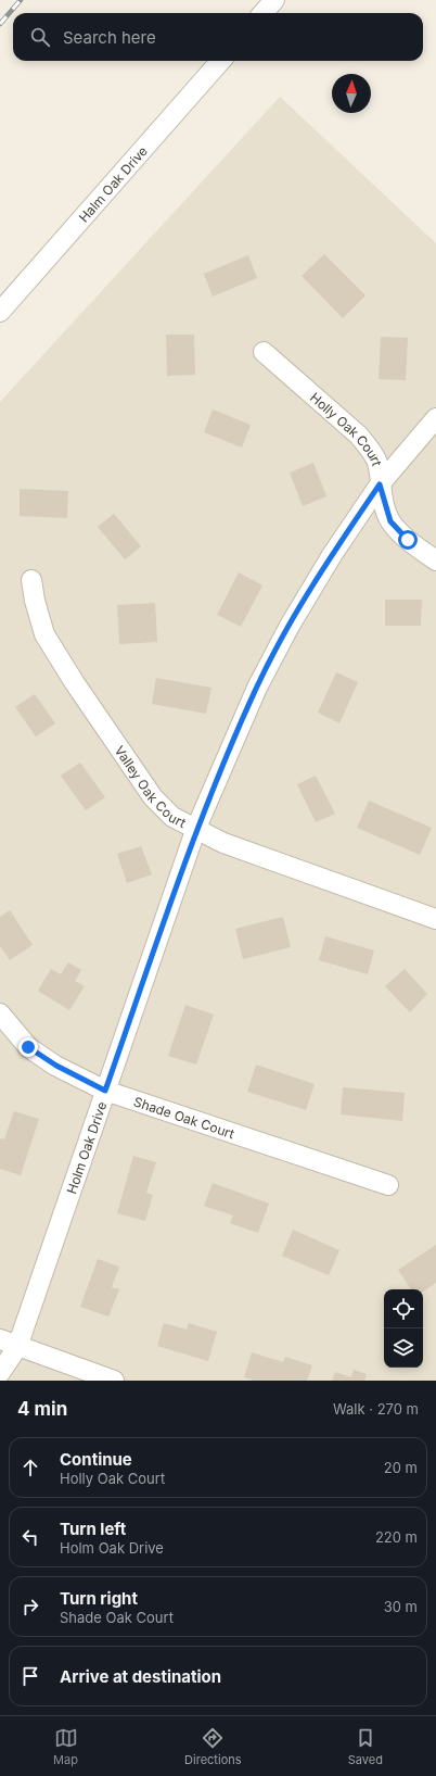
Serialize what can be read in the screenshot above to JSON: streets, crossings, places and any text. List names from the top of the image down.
{
  "streets": {
    "street": [
      "Halm Oak Drive",
      "Holly Oak Court",
      "Valley Oak Court",
      "Shade Oak Court",
      "Holm Oak Drive"
    ]
  },
  "crossings": [
    ["Holly Oak Court", "Holm Oak Drive"],
    ["Valley Oak Court", "Holm Oak Drive"],
    ["Shade Oak Court", "Holm Oak Drive"]
  ],
  "north": "top",
  "page": {
    "search": "Search here",
    "heading": ["4 min", "Walk · 270 m"],
    "list": [
      ["Continue", "Holly Oak Court", "20 m"],
      ["Turn left", "Holm Oak Drive", "220 m"],
      ["Turn right", "Shade Oak Court", "30 m"],
      "Arrive at destination"
    ],
    "nav": ["Map", "Directions", "Saved"]
  }
}
